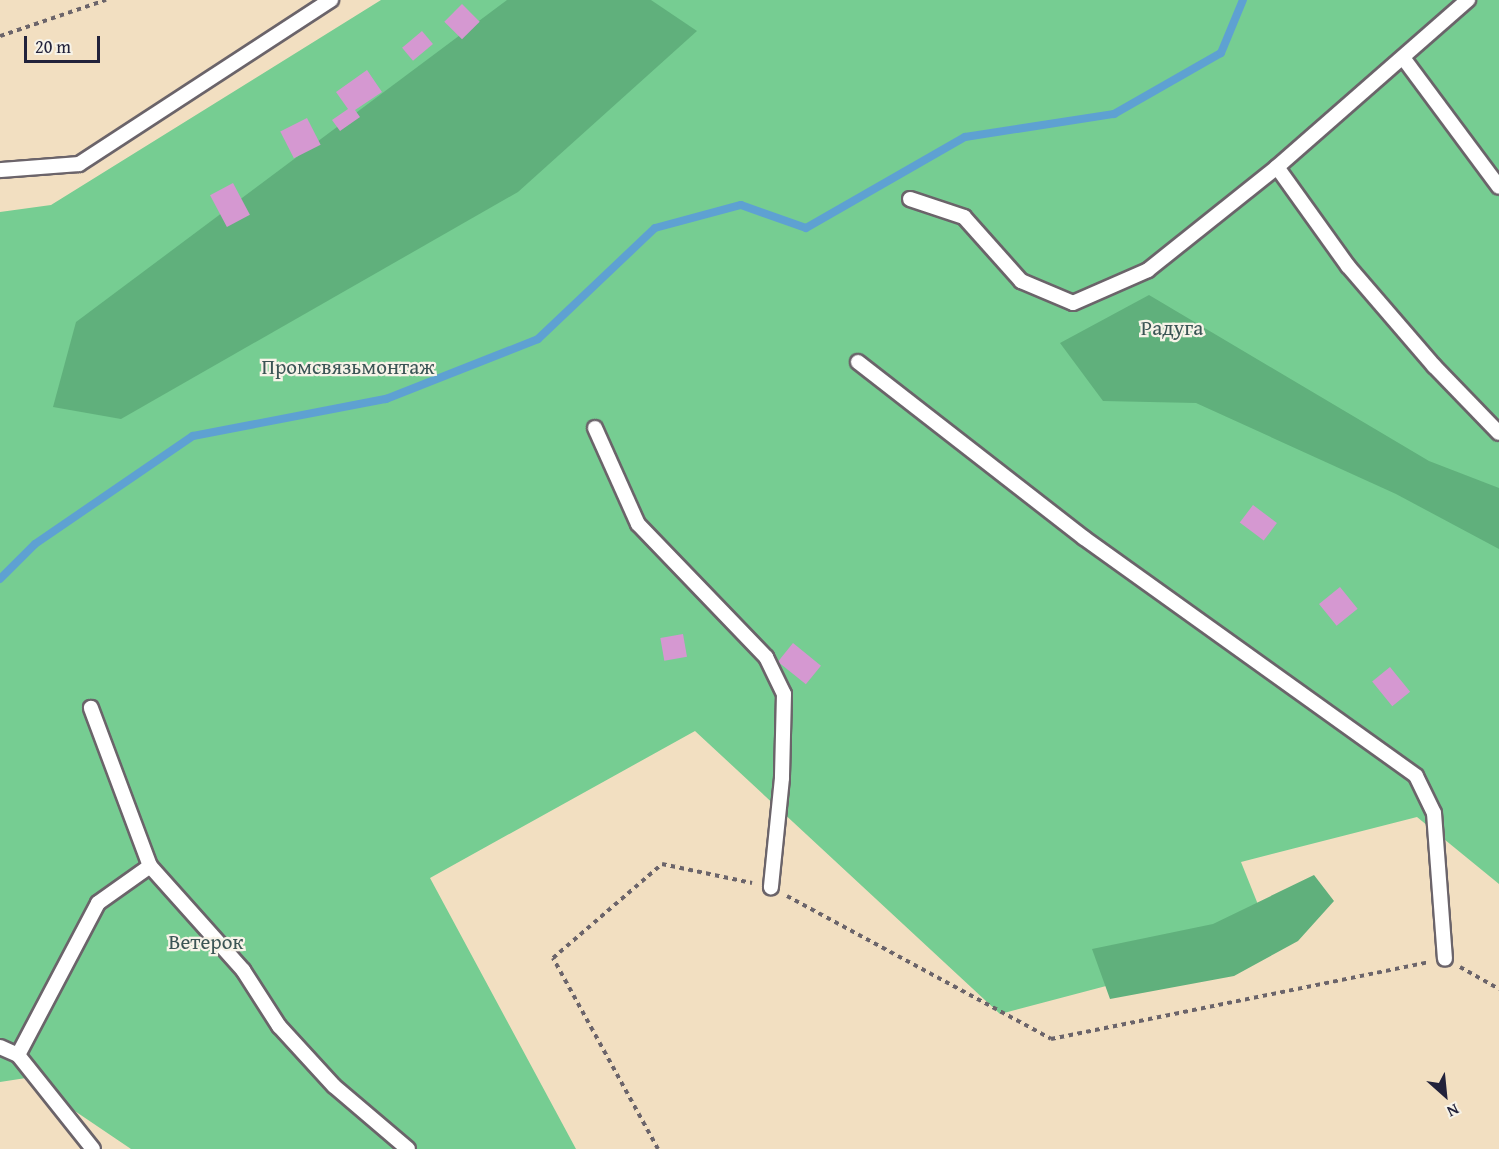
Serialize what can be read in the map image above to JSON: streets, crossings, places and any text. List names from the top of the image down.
{
  "parks": ["Радуга", "Промсвязьмонтаж", "Ветерок"],
  "scale_bar": "20 m",
  "north": "bottom right"
}
